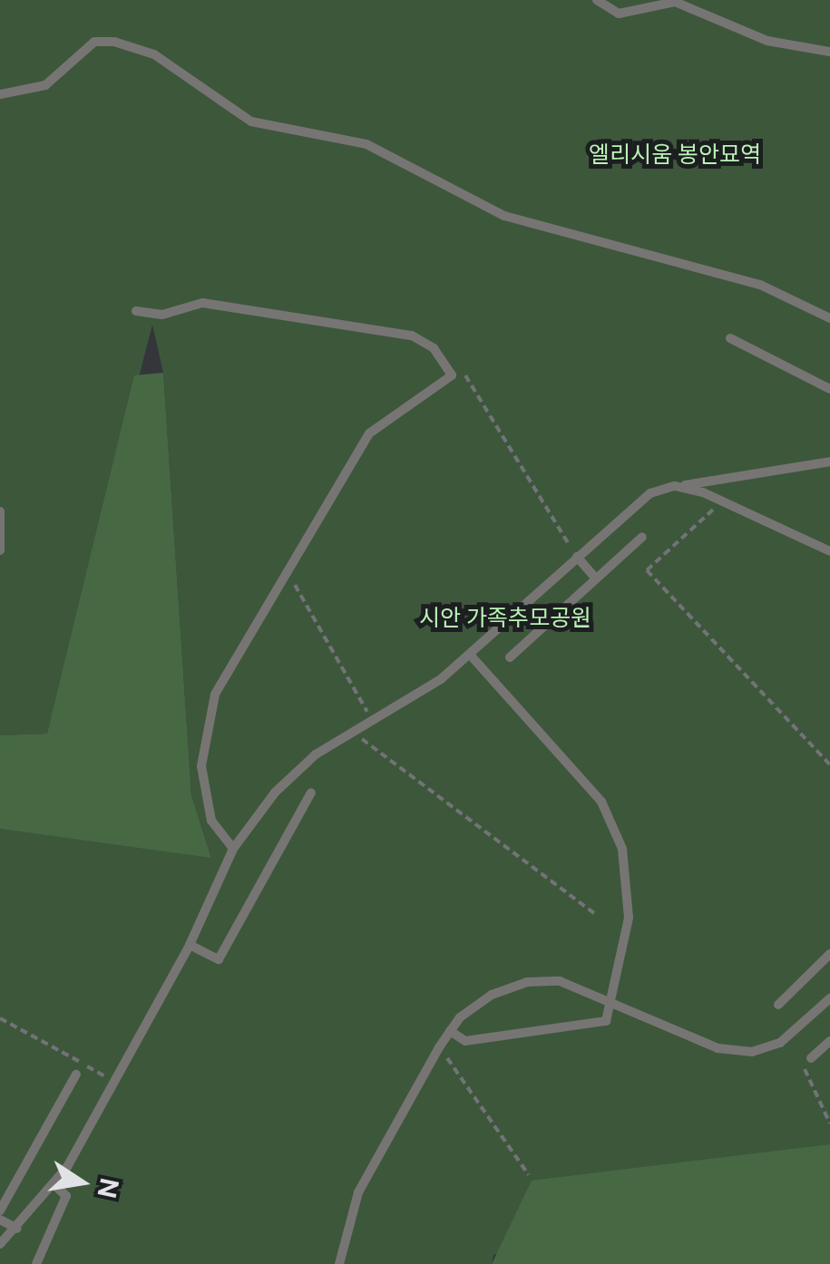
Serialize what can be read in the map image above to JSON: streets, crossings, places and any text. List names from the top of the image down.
{
  "parks": ["엘리시움 봉안묘역", "시안 가족추모공원"],
  "north": "right"
}
